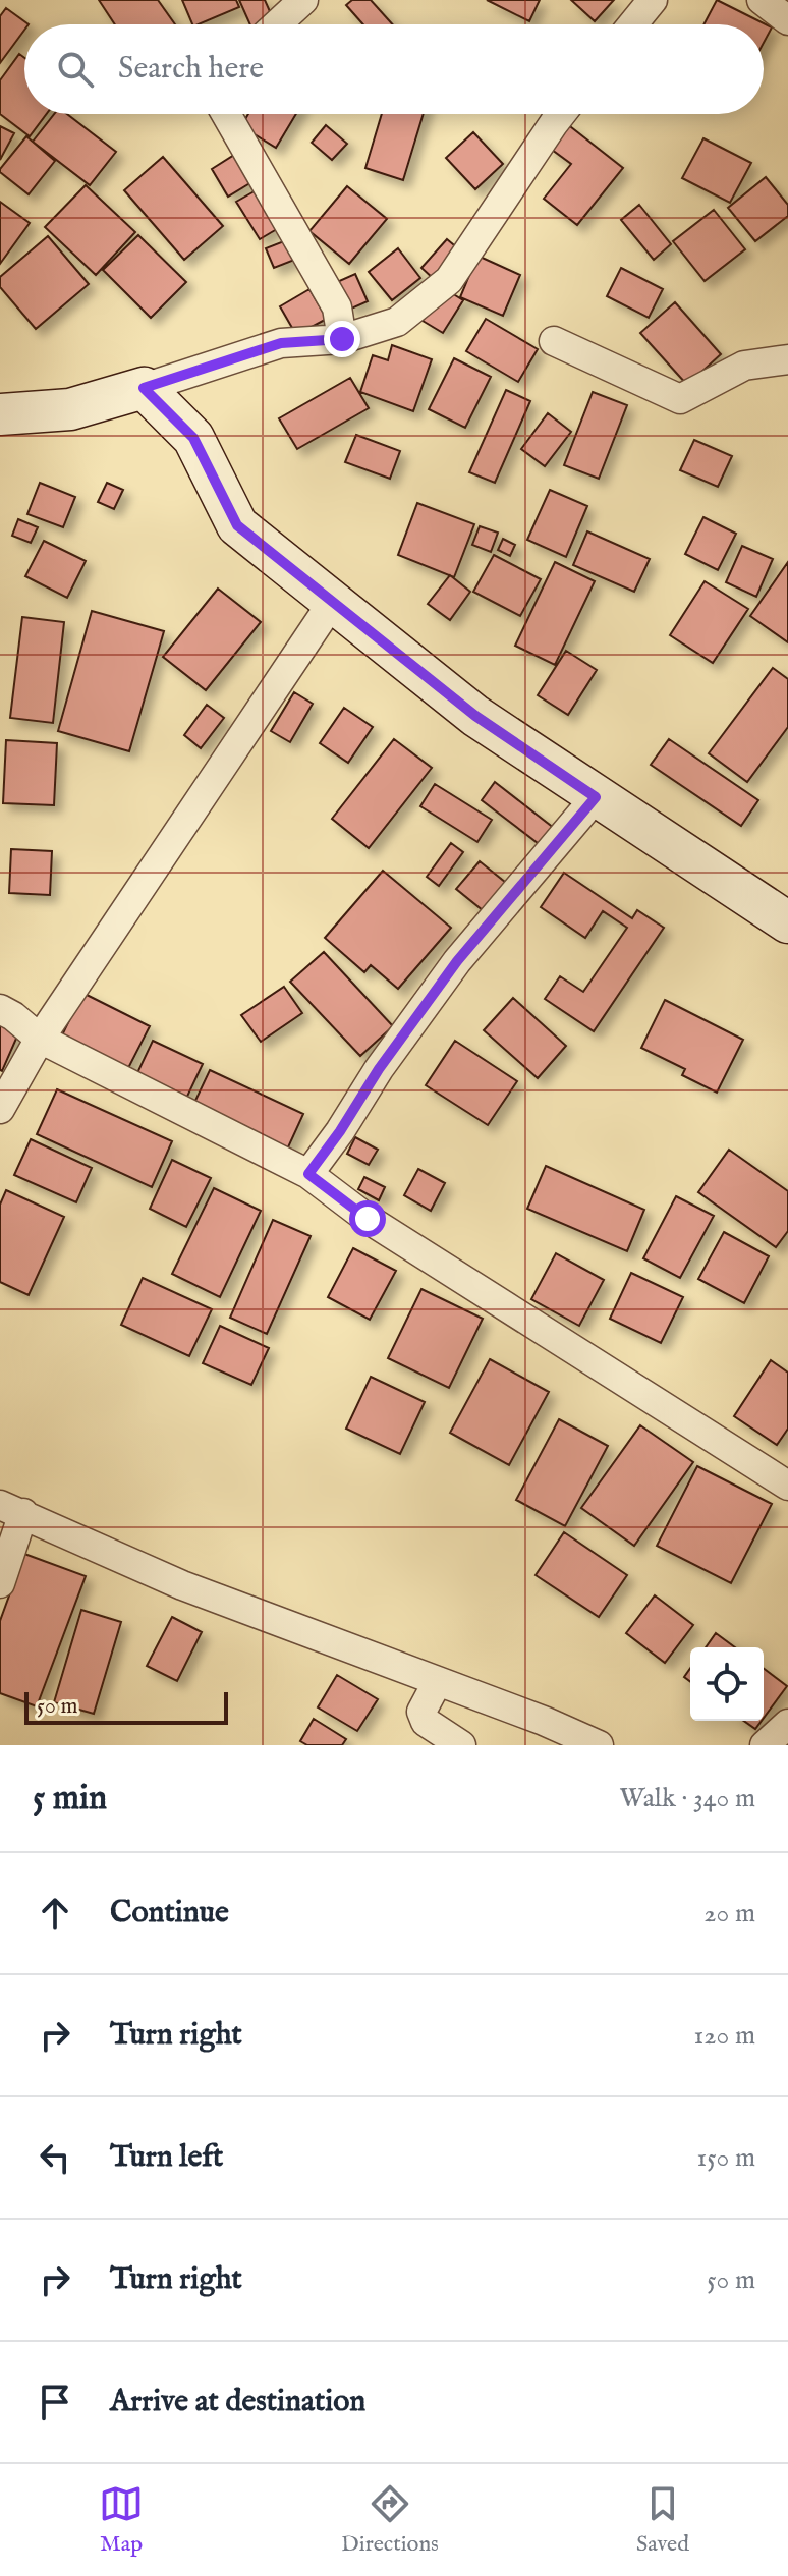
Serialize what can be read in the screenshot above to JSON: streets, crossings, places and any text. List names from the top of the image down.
{
  "scale_bar": "50 m",
  "page": {
    "search": "Search here",
    "scale": "50 m",
    "heading": ["5 min", "Walk · 340 m"],
    "list": [
      ["Continue", "20 m"],
      ["Turn right", "120 m"],
      ["Turn left", "150 m"],
      ["Turn right", "50 m"],
      "Arrive at destination"
    ],
    "nav": ["Map", "Directions", "Saved"]
  }
}
